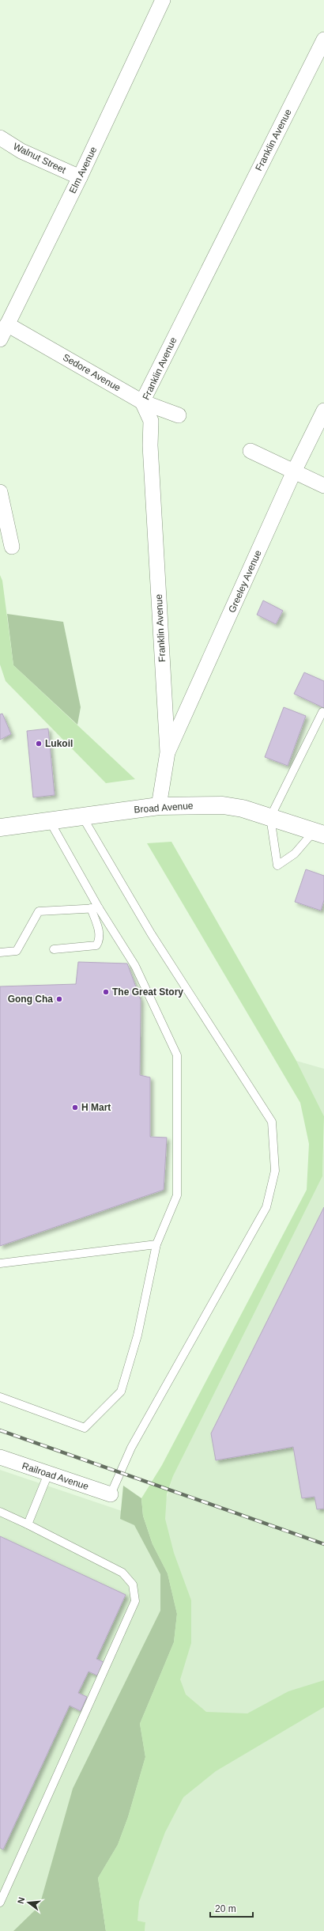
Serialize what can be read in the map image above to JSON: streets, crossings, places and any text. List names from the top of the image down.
{
  "streets": {
    "main road": ["Broad Avenue"],
    "street": [
      "Franklin Avenue",
      "Walnut Street",
      "Elm Avenue",
      "Sedore Avenue",
      "Greeley Avenue",
      "Railroad Avenue"
    ]
  },
  "crossings": [
    ["Franklin Avenue", "Sedore Avenue"],
    ["Franklin Avenue", "Greeley Avenue"],
    ["Franklin Avenue", "Broad Avenue"],
    ["Walnut Street", "Elm Avenue"],
    ["Elm Avenue", "Sedore Avenue"]
  ],
  "places": [
    "Lukoil",
    "The Great Story",
    "Gong Cha",
    "H Mart"
  ],
  "scale_bar": "20 m",
  "north": "left"
}
